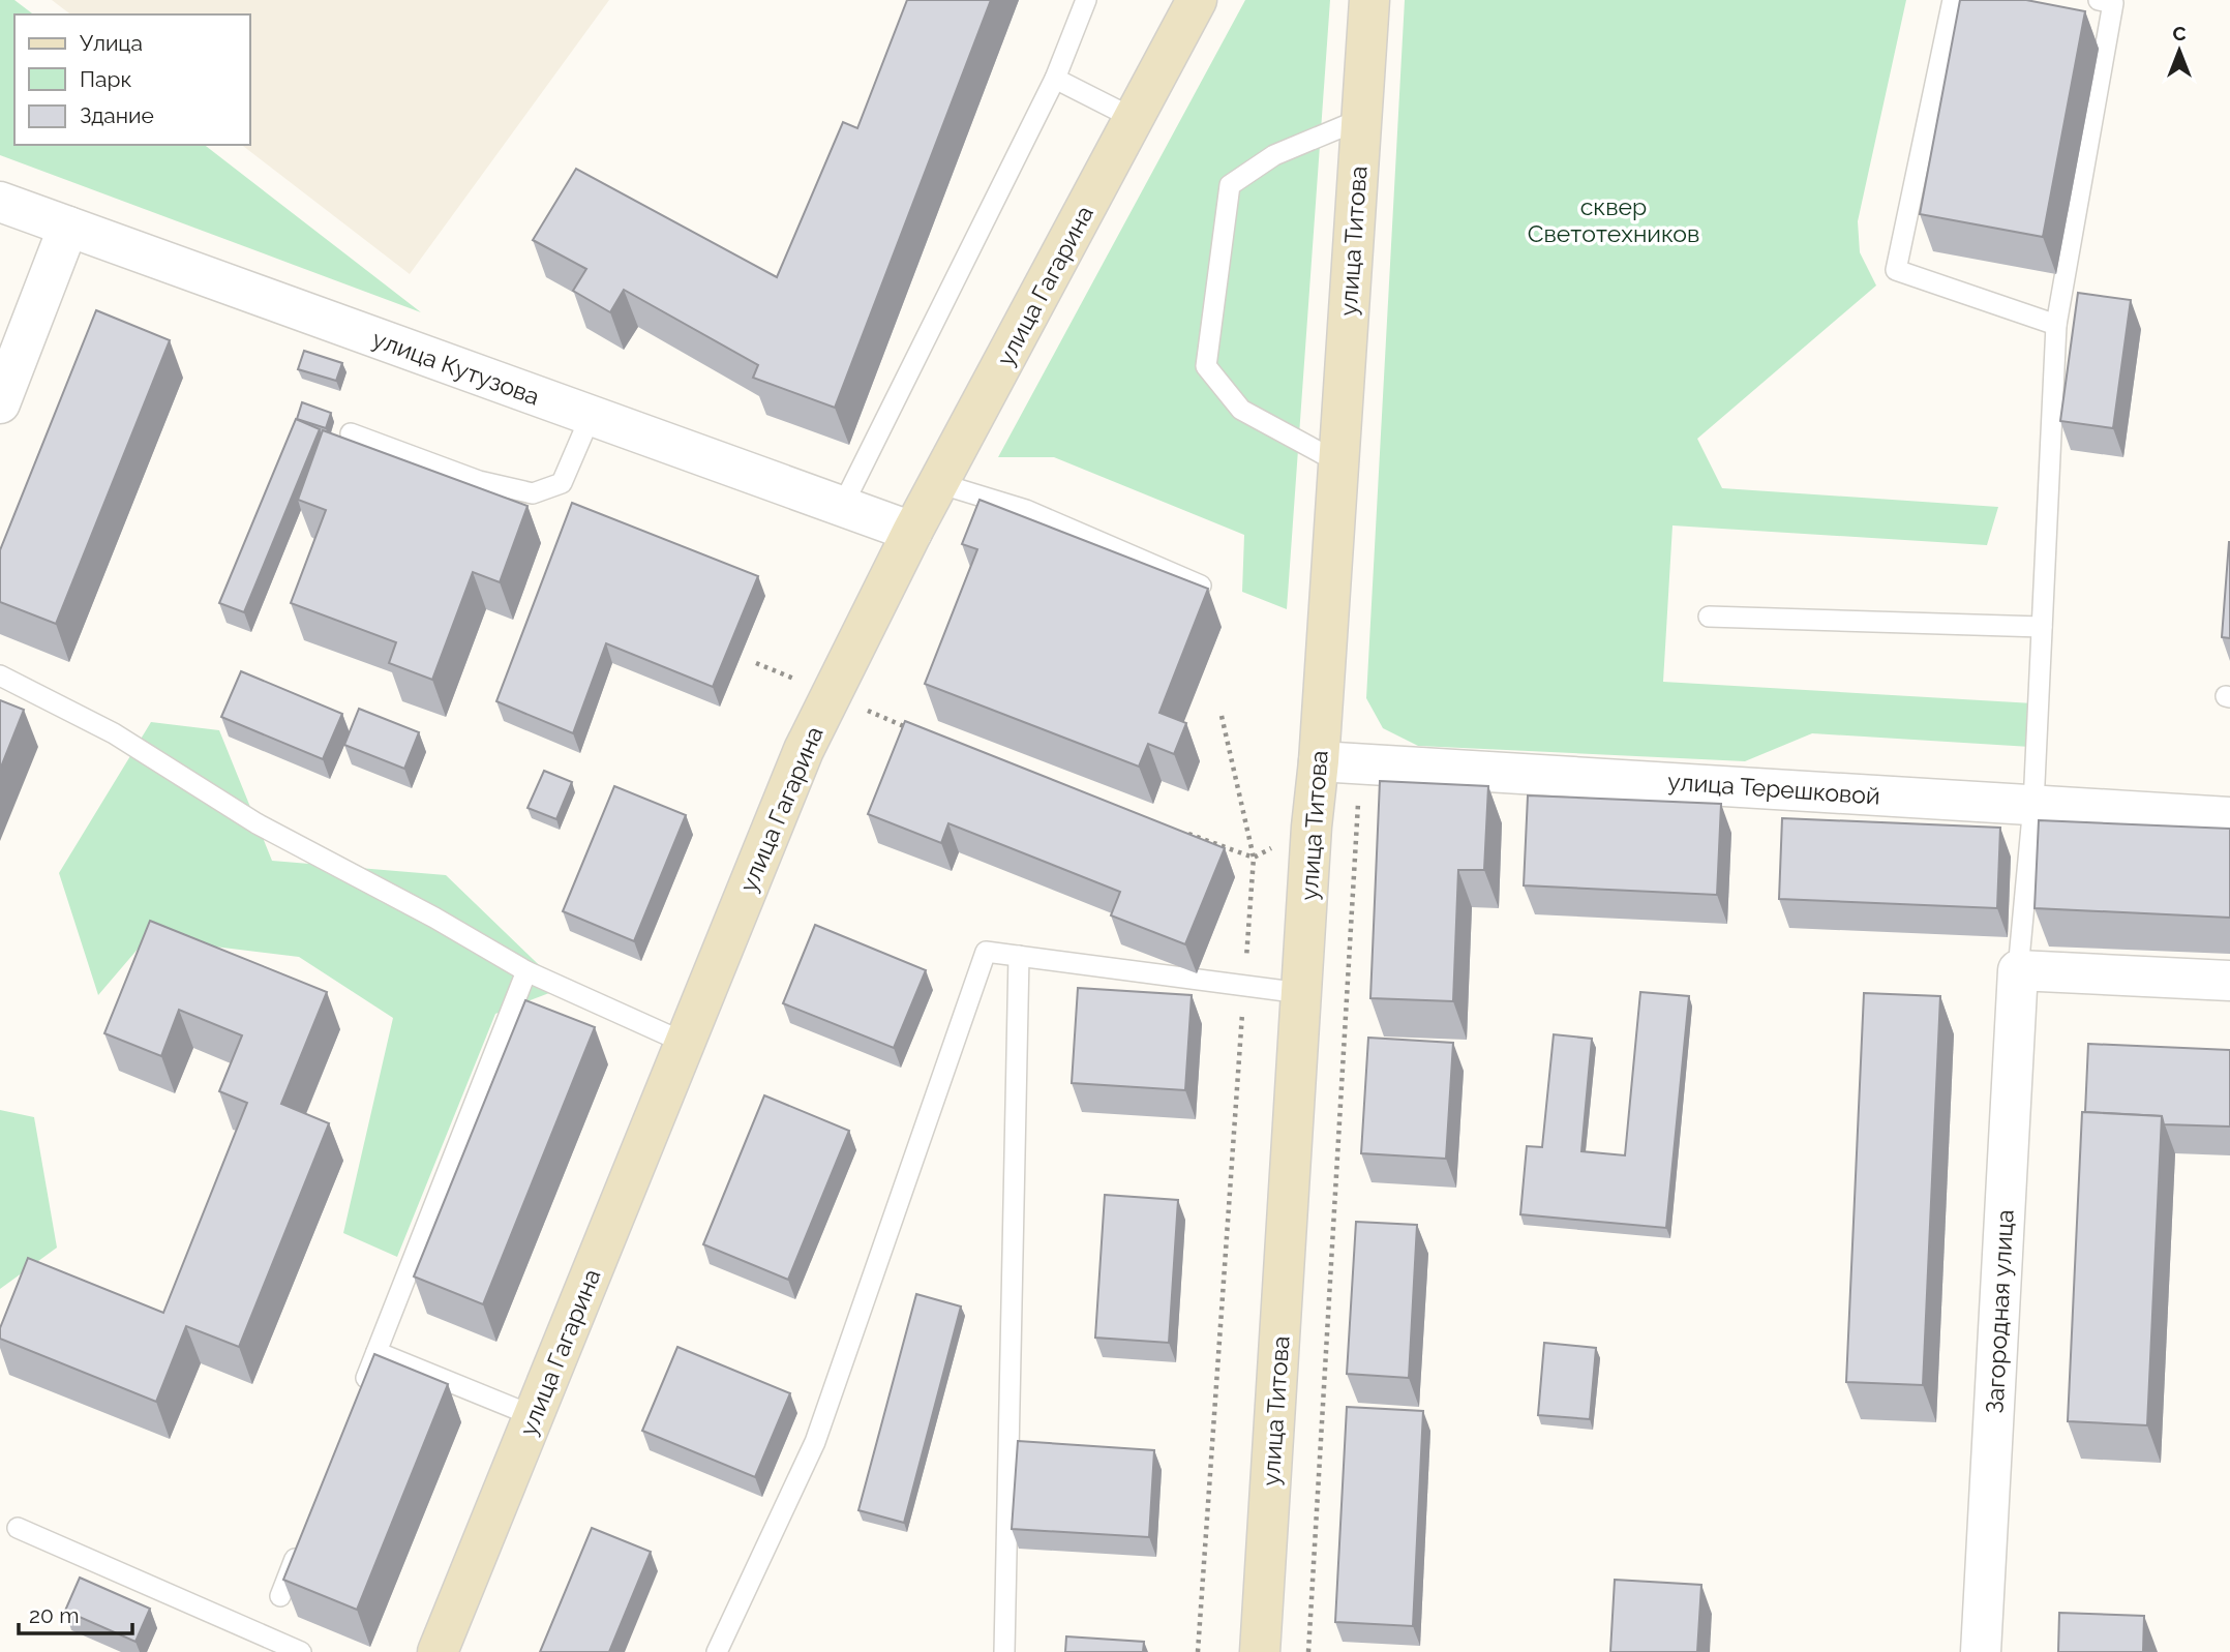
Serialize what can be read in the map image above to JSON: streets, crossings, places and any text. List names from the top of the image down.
{
  "streets": {
    "main road": ["улица Титова", "улица Гагарина"],
    "street": ["улица Кутузова", "улица Терешковой", "Загородная улица"]
  },
  "crossings": [
    ["улица Титова", "улица Терешковой"],
    ["улица Гагарина", "улица Кутузова"],
    ["улица Терешковой", "Загородная улица"]
  ],
  "parks": ["сквер Светотехников"],
  "legend": ["Улица", "Парк", "Здание"],
  "scale_bar": "20 m",
  "north": "top"
}
